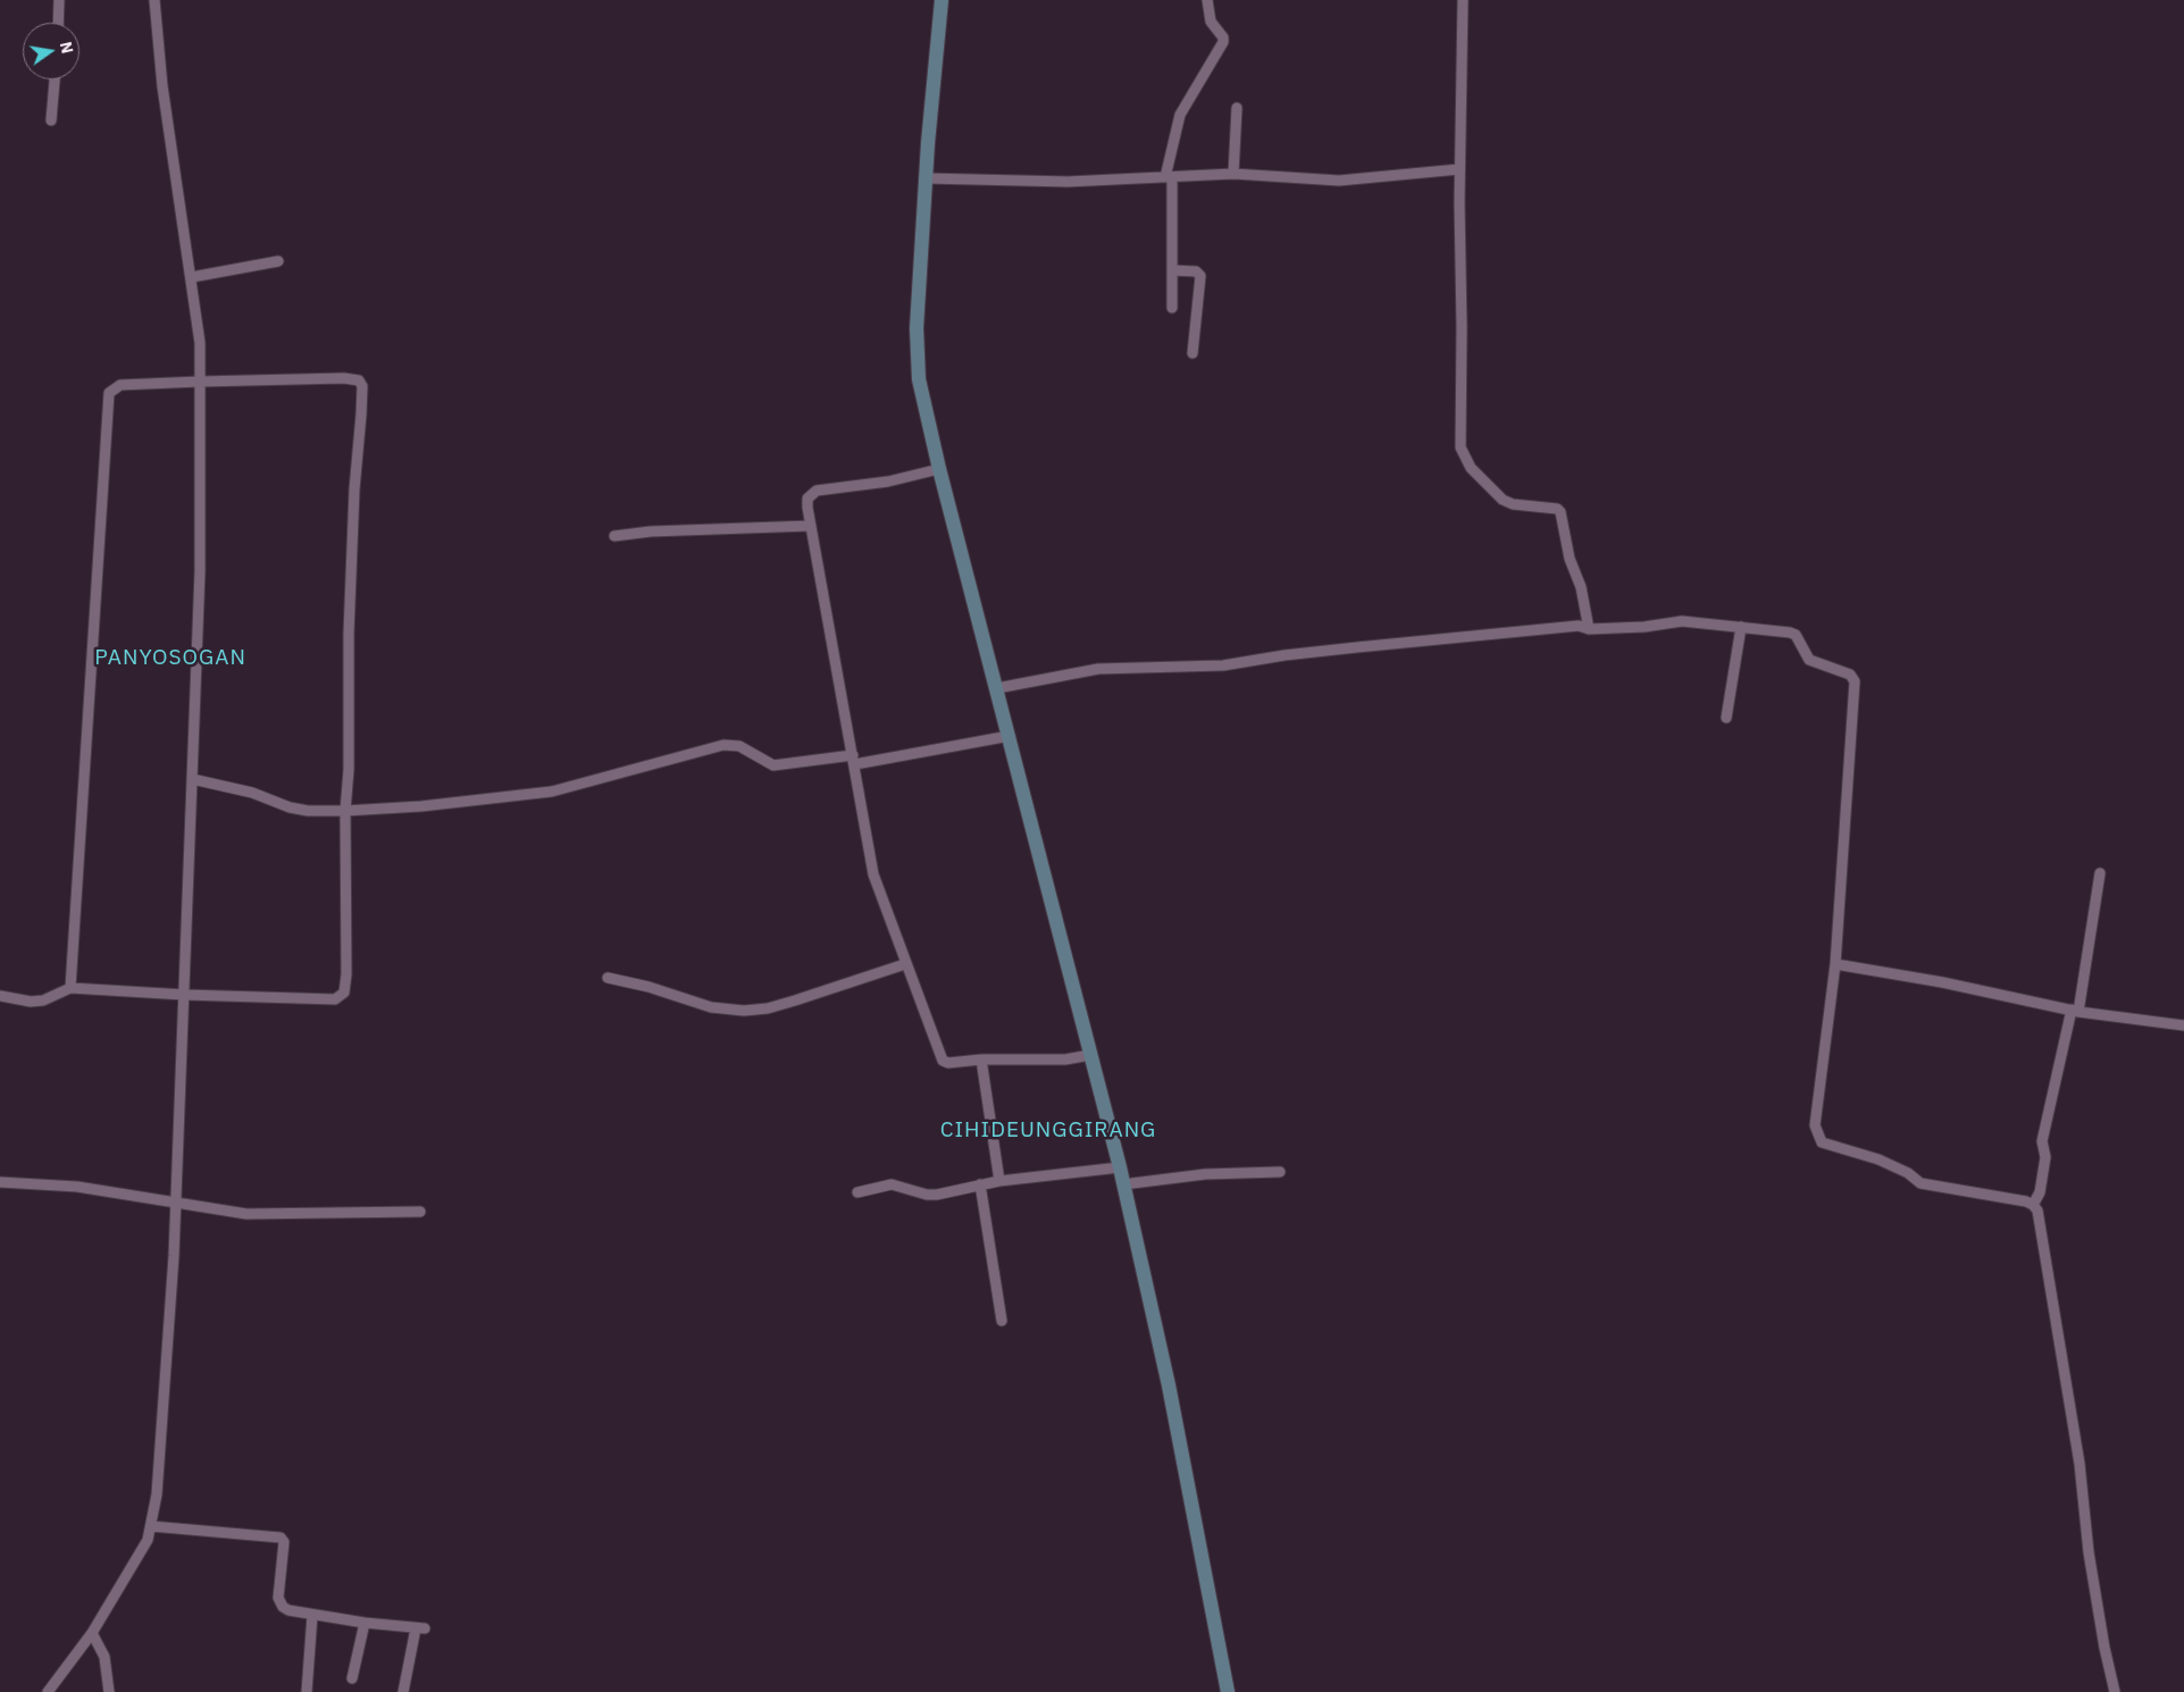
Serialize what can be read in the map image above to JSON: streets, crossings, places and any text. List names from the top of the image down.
{
  "districts": ["PANYOSOGAN", "CIHIDEUNGGIRANG"],
  "north": "right"
}
